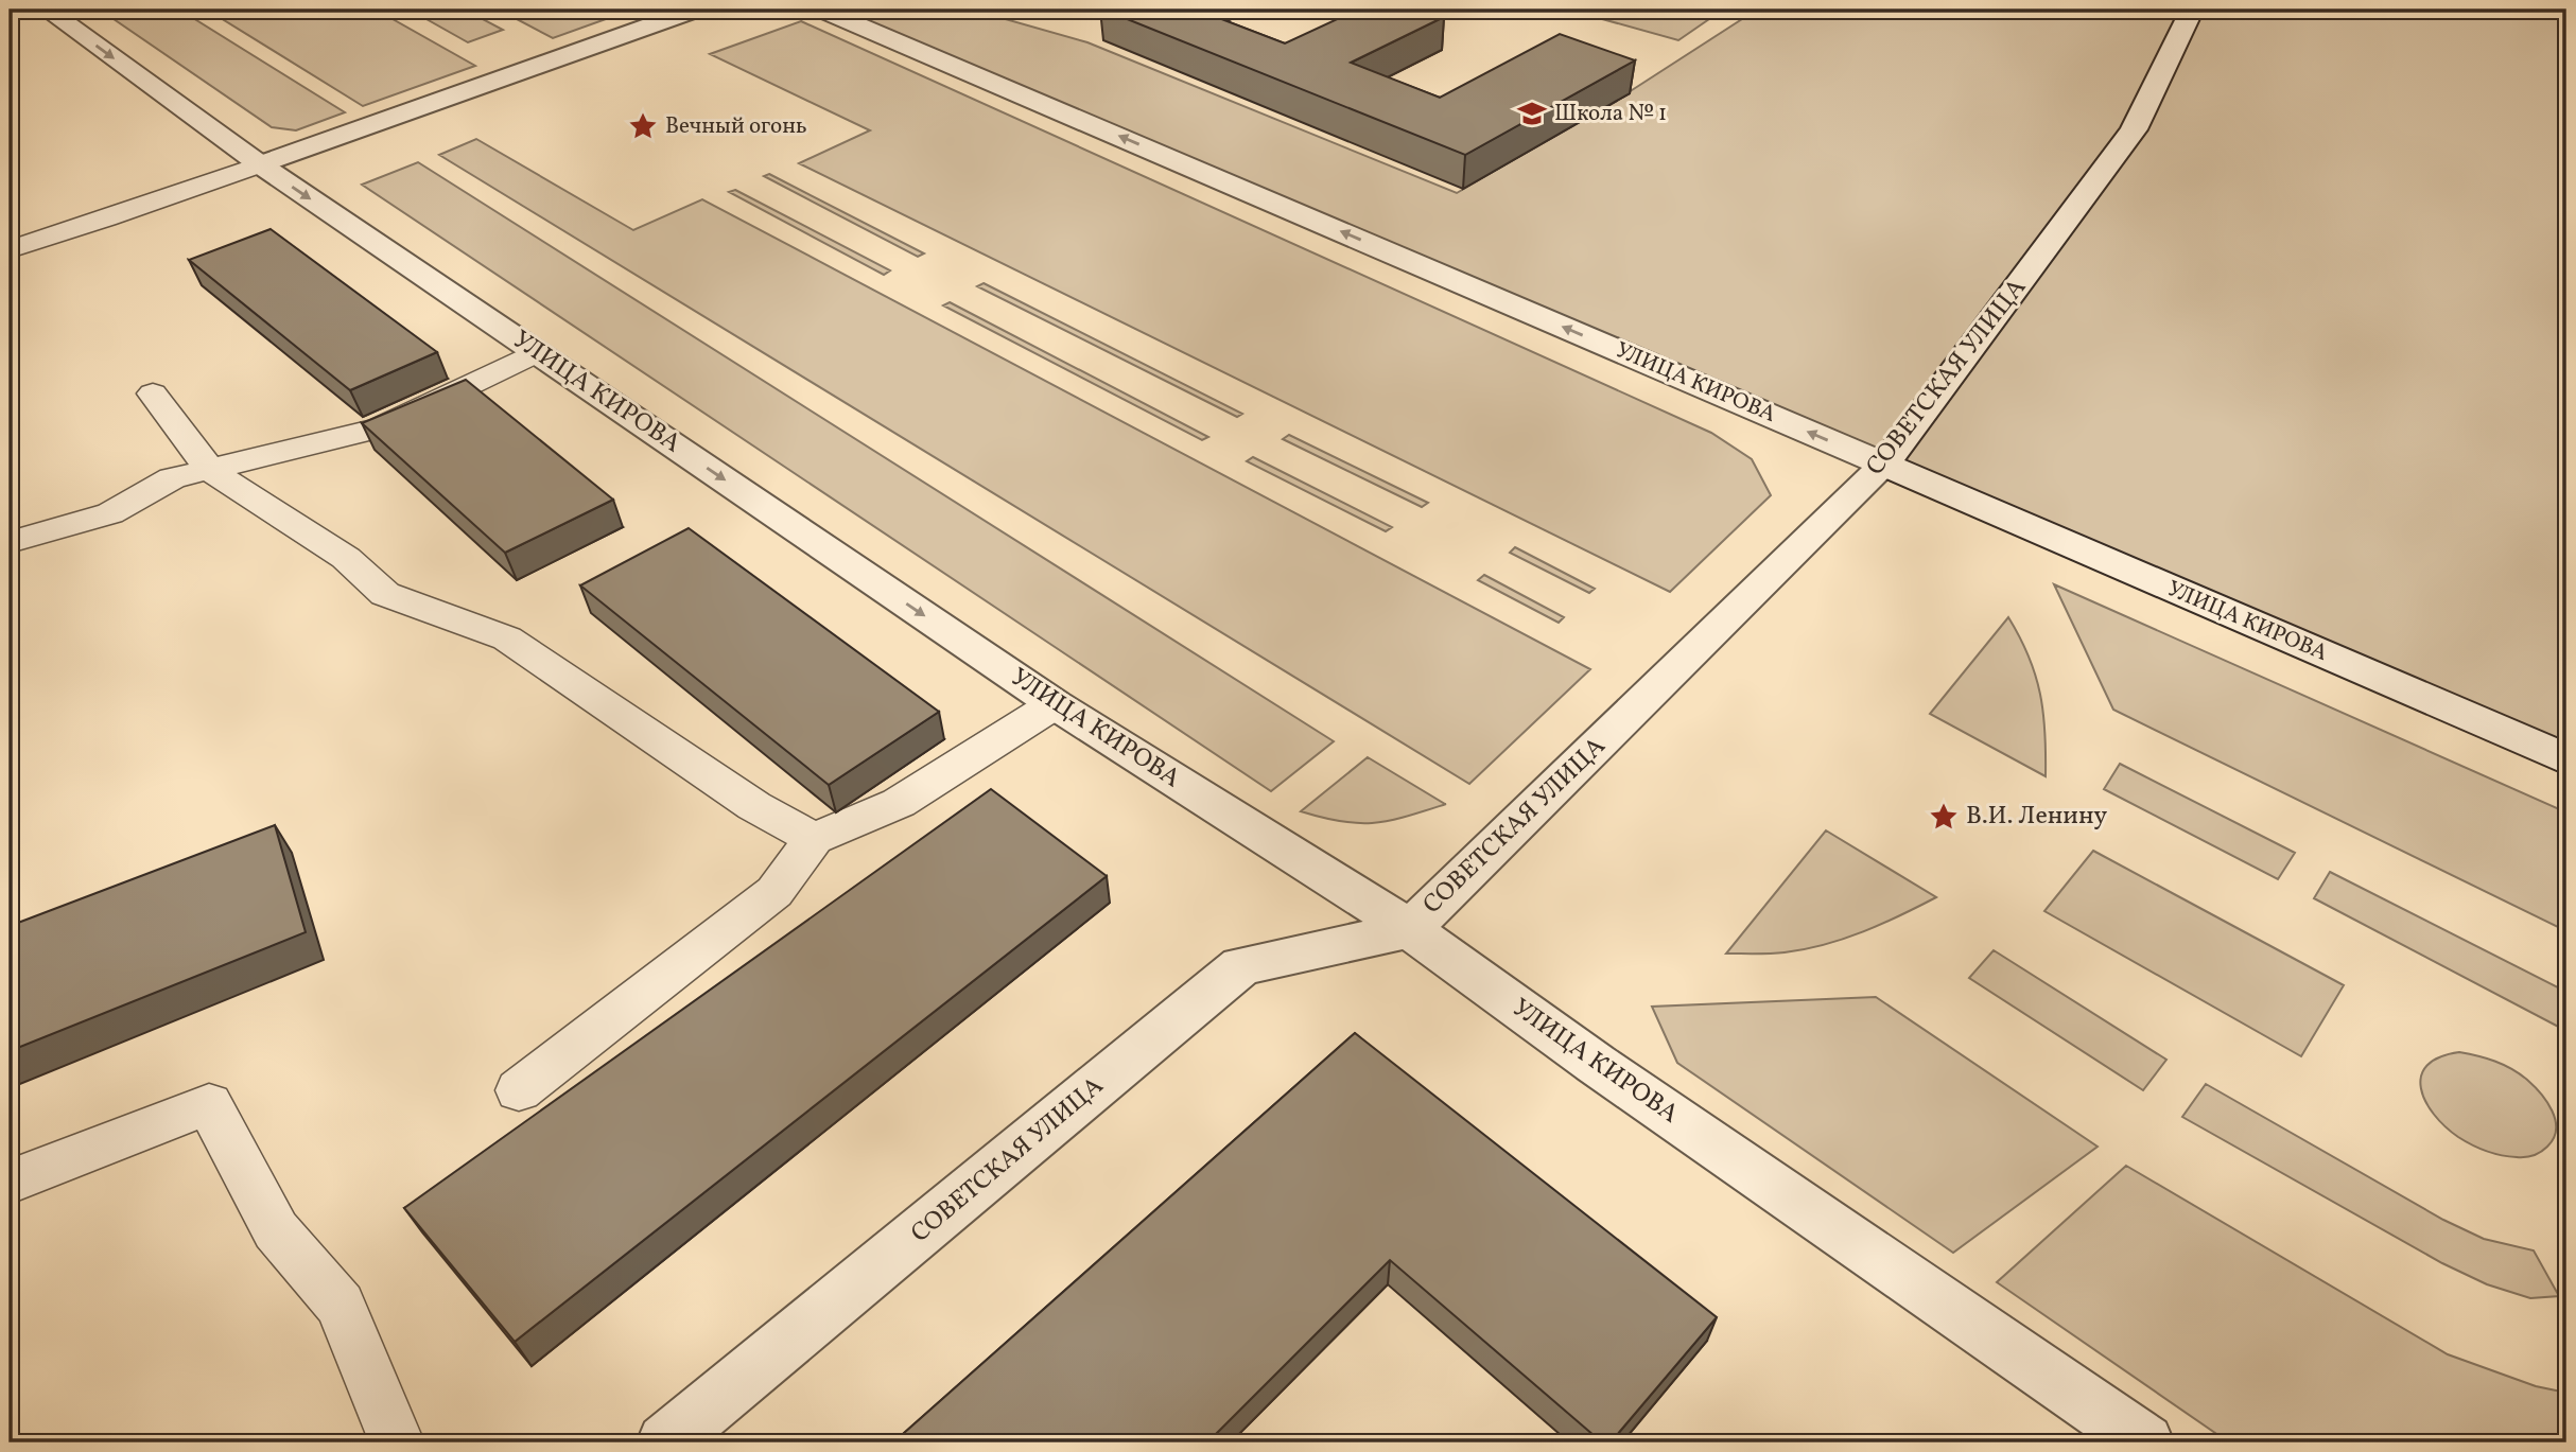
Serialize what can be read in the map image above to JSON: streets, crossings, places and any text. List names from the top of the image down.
{
  "streets": {
    "street": ["СОВЕТСКАЯ УЛИЦА", "УЛИЦА КИРОВА"]
  },
  "crossings": [
    ["СОВЕТСКАЯ УЛИЦА", "УЛИЦА КИРОВА"]
  ],
  "places": {
    "school or university": ["Школа № 1"],
    "place": ["Вечный огонь", "В.И. Ленину"]
  }
}
